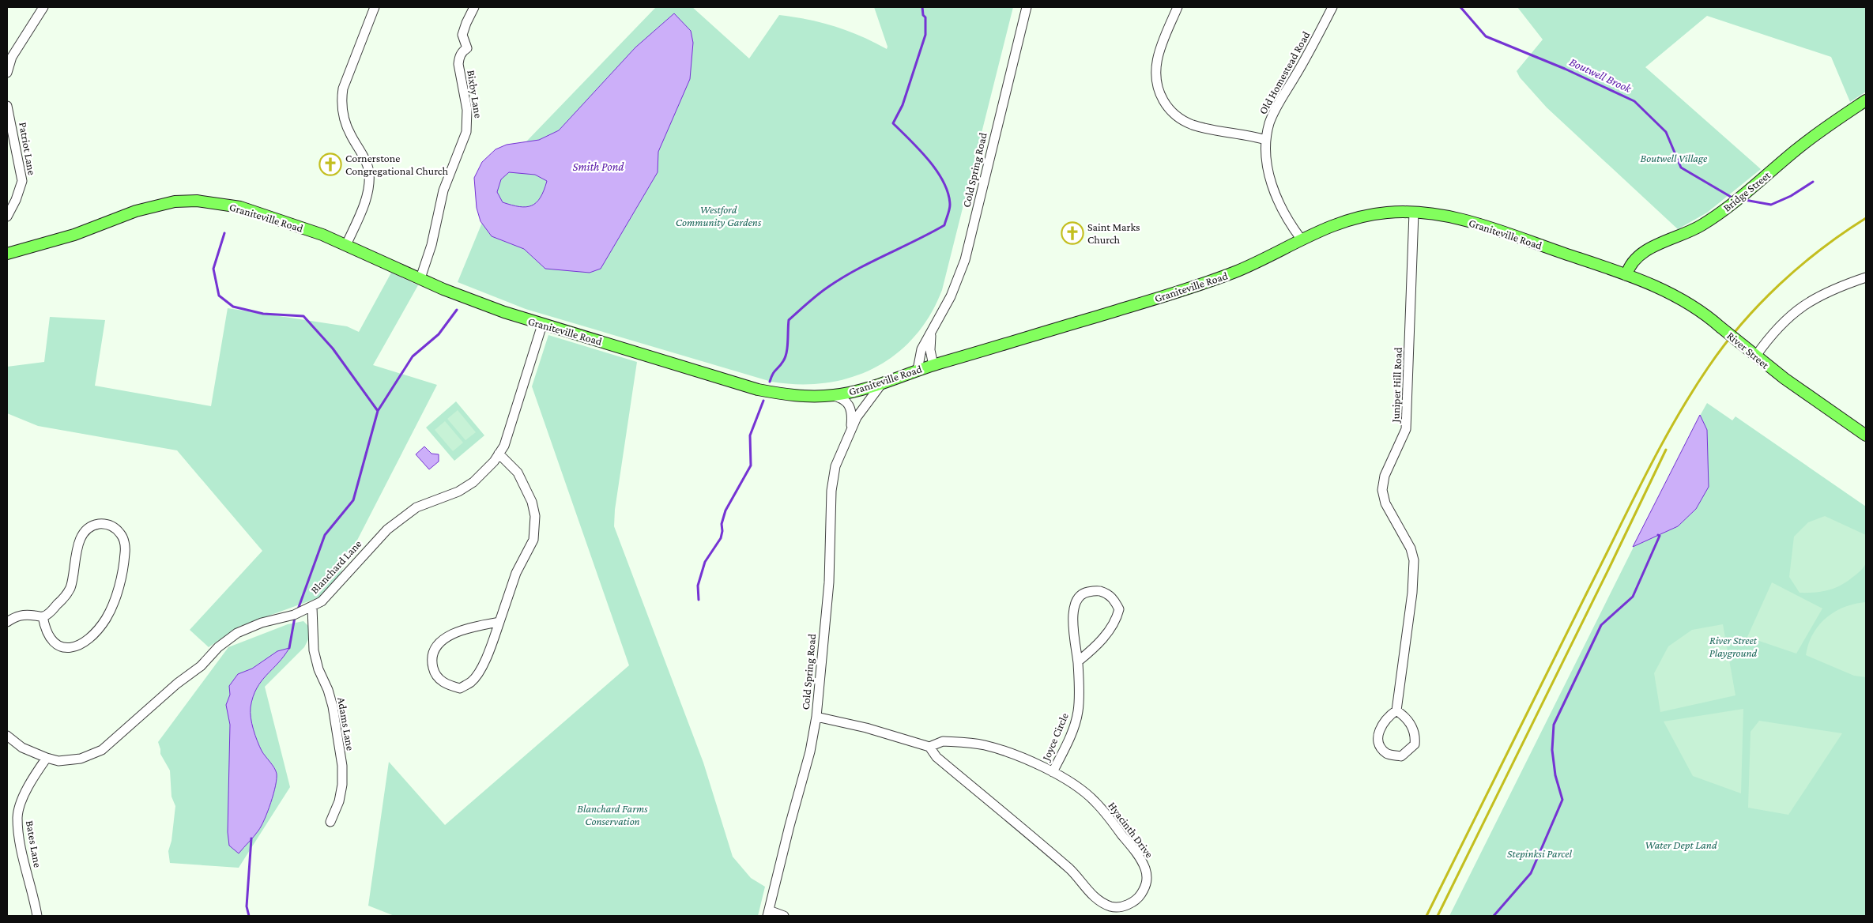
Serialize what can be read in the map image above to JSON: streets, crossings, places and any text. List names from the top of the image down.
{
  "streets": {
    "main road": ["Bridge Street", "Graniteville Road", "River Street"],
    "street": [
      "Old Homestead Road",
      "Bixby Lane",
      "Patriot Lane",
      "Cold Spring Road",
      "Juniper Hill Road",
      "Blanchard Lane",
      "Adams Lane",
      "Joyce Circle",
      "Hyacinth Drive",
      "Bates Lane"
    ]
  },
  "crossings": [
    ["Old Homestead Road", "Graniteville Road"],
    ["Bixby Lane", "Graniteville Road"],
    ["Cold Spring Road", "Graniteville Road"],
    ["Bridge Street", "Graniteville Road"],
    ["Bridge Street", "River Street"],
    ["Graniteville Road", "River Street"],
    ["Graniteville Road", "Juniper Hill Road"],
    ["Graniteville Road", "Blanchard Lane"],
    ["Blanchard Lane", "Adams Lane"],
    ["Blanchard Lane", "Bates Lane"],
    ["Joyce Circle", "Hyacinth Drive"]
  ],
  "water": ["Boutwell Brook", "Smith Pond"],
  "parks": [
    "Boutwell Village",
    "Westford Community Gardens",
    "River Street Playground",
    "Blanchard Farms Conservation",
    "Water Dept Land",
    "Stepinksi Parcel"
  ],
  "places": {
    "church": ["Cornerstone Congregational Church", "Saint Marks Church"]
  }
}
